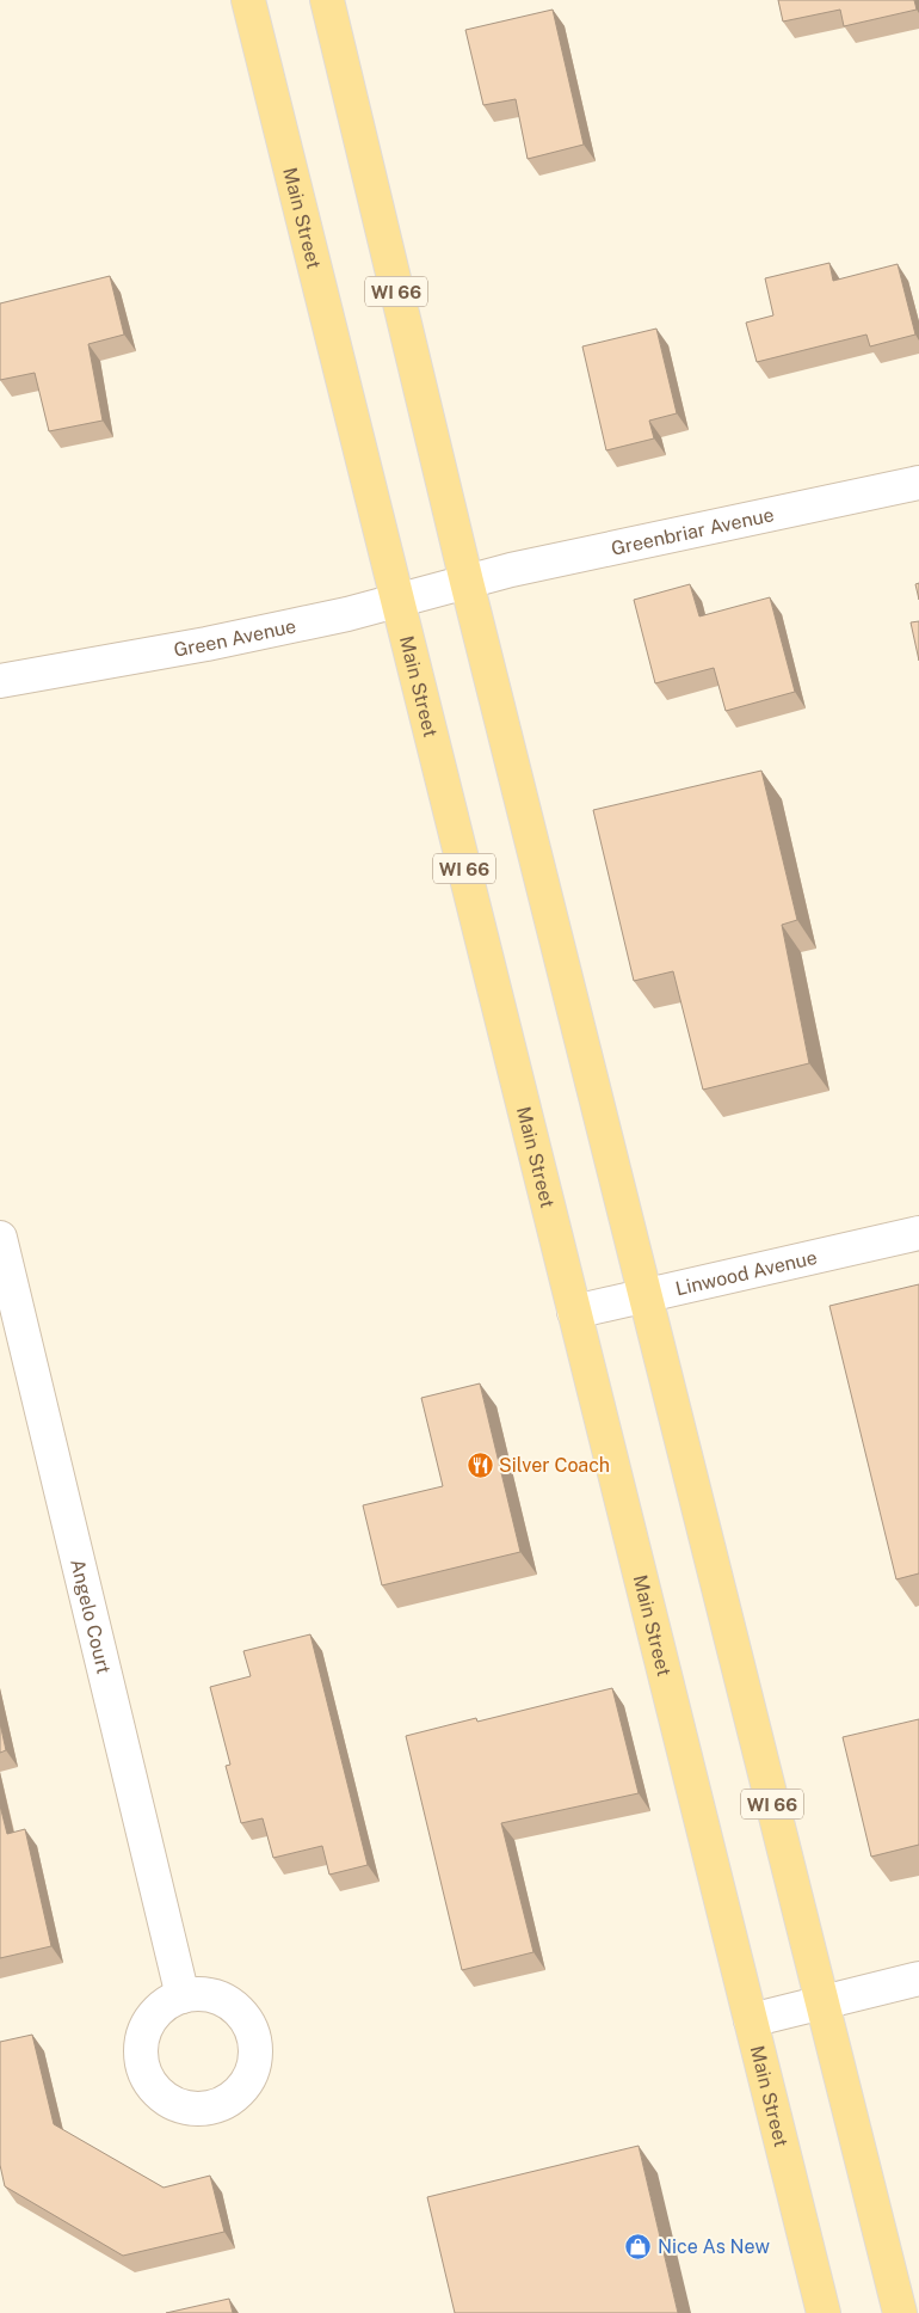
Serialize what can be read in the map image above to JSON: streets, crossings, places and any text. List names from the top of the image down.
{
  "streets": {
    "main road": ["Main Street", "WI 66"],
    "street": [
      "Greenbriar Avenue",
      "Green Avenue",
      "Linwood Avenue",
      "Angelo Court"
    ]
  },
  "crossings": [
    ["Main Street", "Green Avenue"],
    ["Main Street", "Linwood Avenue"],
    ["WI 66", "Greenbriar Avenue"],
    ["WI 66", "Green Avenue"],
    ["WI 66", "Linwood Avenue"],
    ["Greenbriar Avenue", "Green Avenue"]
  ],
  "places": {
    "restaurant": ["Silver Coach"],
    "shop": ["Nice As New"]
  }
}
